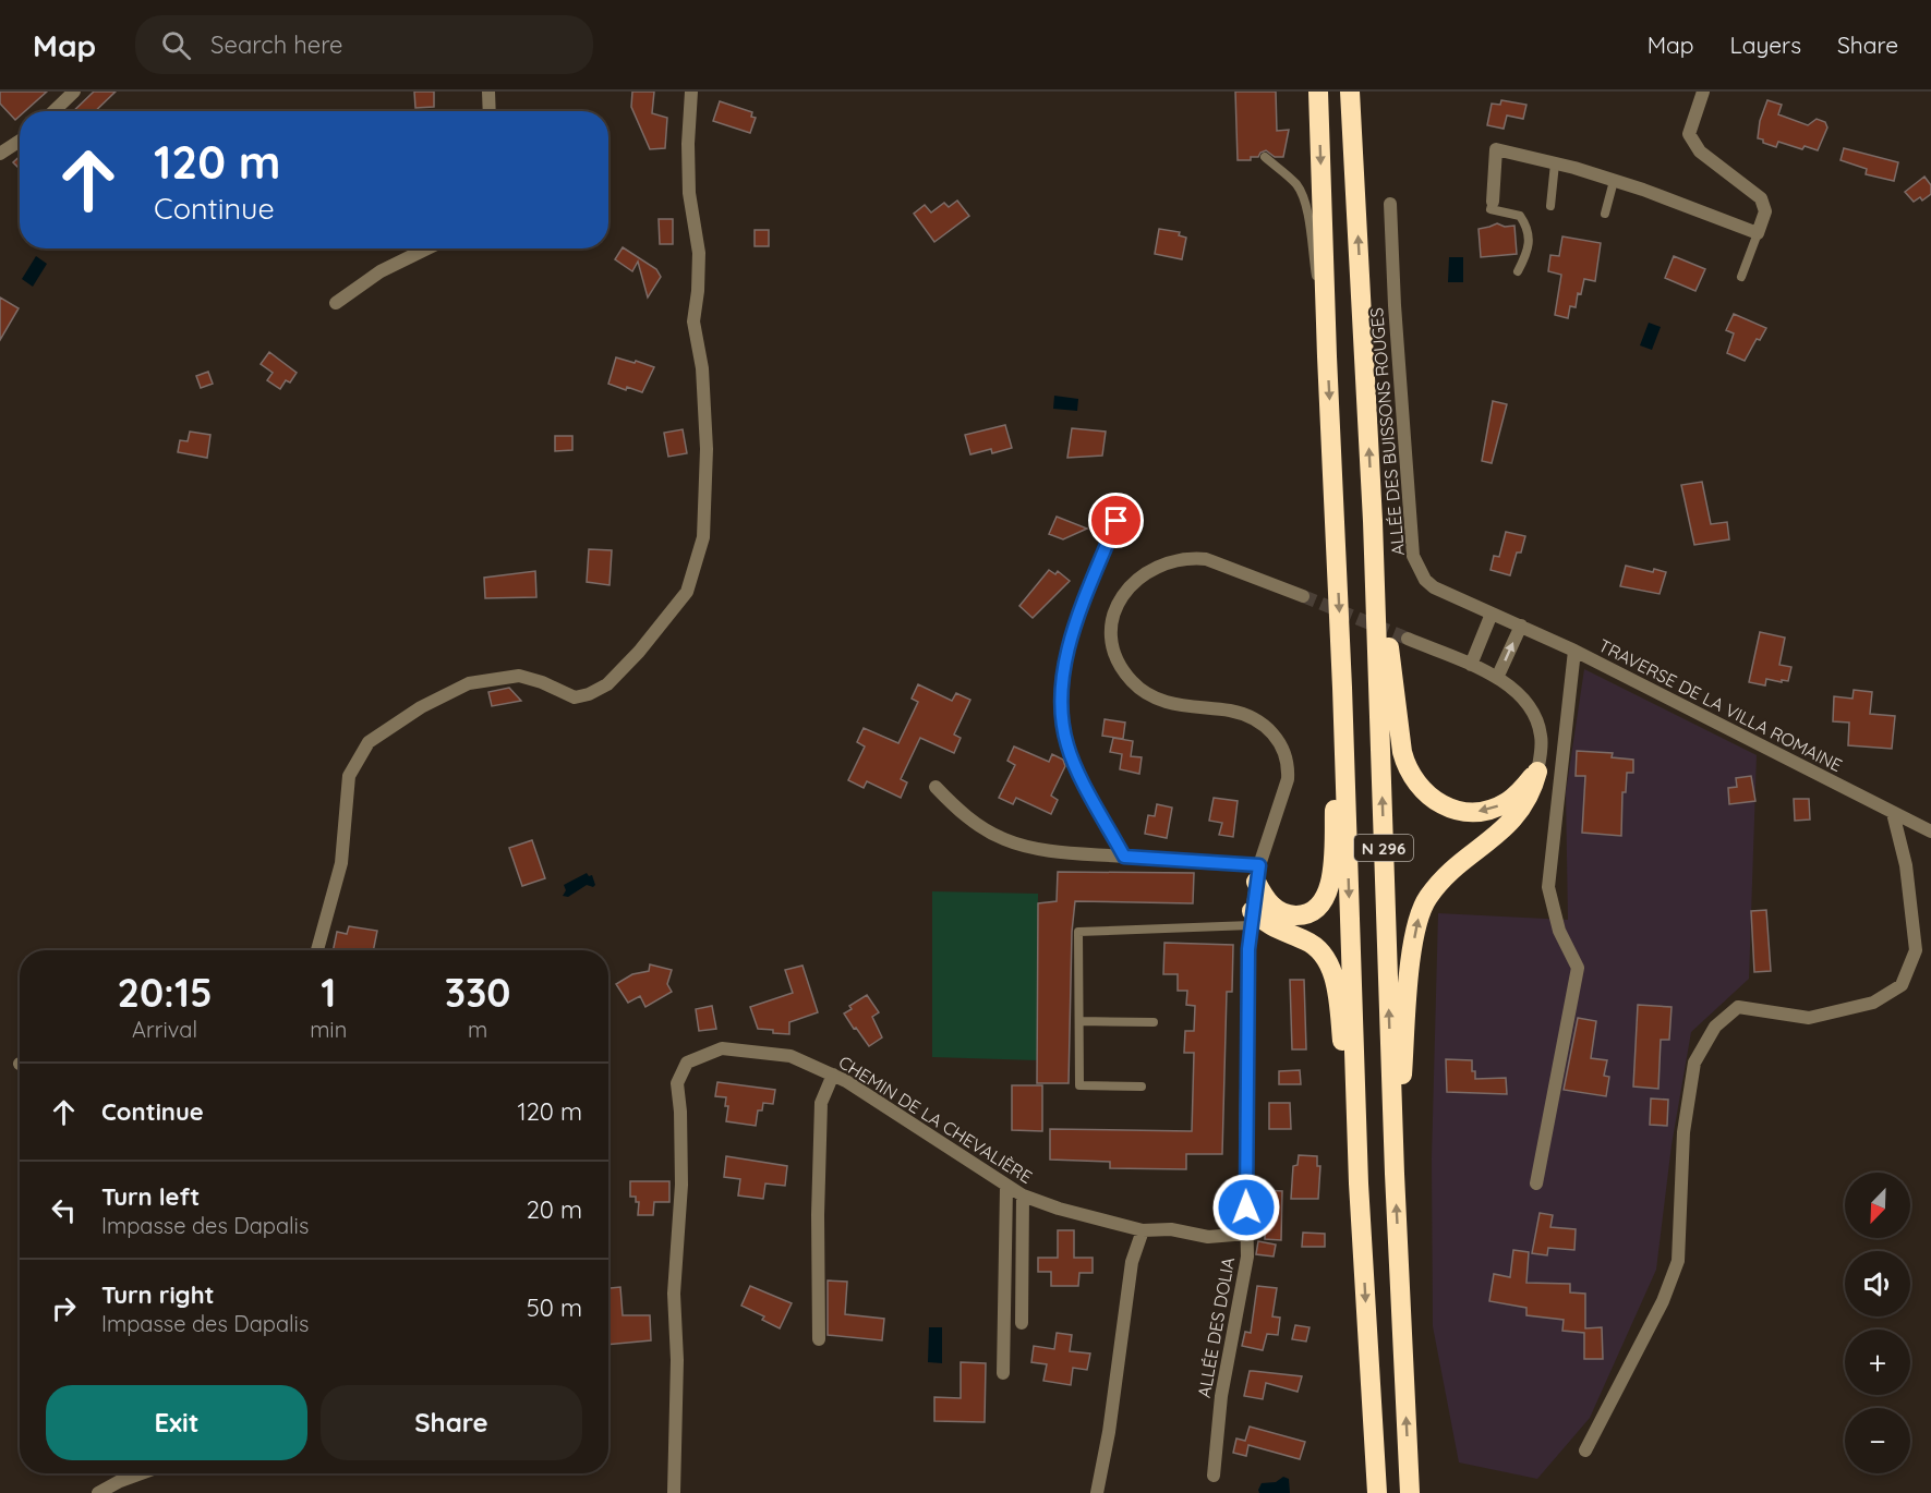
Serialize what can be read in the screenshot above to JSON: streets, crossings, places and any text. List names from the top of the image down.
{
  "streets": {
    "highway": ["N 296"],
    "street": [
      "ALLÉE DES BUISSONS ROUGES",
      "TRAVERSE DE LA VILLA ROMAINE",
      "CHEMIN DE LA CHEVALIÈRE",
      "ALLÉE DES DOLIA"
    ]
  },
  "crossings": [
    ["ALLÉE DES BUISSONS ROUGES", "TRAVERSE DE LA VILLA ROMAINE"],
    ["CHEMIN DE LA CHEVALIÈRE", "ALLÉE DES DOLIA"]
  ],
  "north": "bottom left",
  "page": {
    "header": "Map",
    "search": "Search here",
    "nav": ["Map", "Layers", "Share"],
    "turn": ["120 m", "Continue"],
    "eta": [
      "20:15",
      "Arrival",
      "1",
      "min",
      "330",
      "m"
    ],
    "list": [
      {
        "name": "Continue",
        "value": "120 m"
      },
      {
        "name": "Turn left",
        "note": "Impasse des Dapalis",
        "value": "20 m"
      },
      {
        "name": "Turn right",
        "note": "Impasse des Dapalis",
        "value": "50 m"
      }
    ],
    "map_buttons": ["+", "−"],
    "buttons": ["Exit", "Share"]
  }
}
